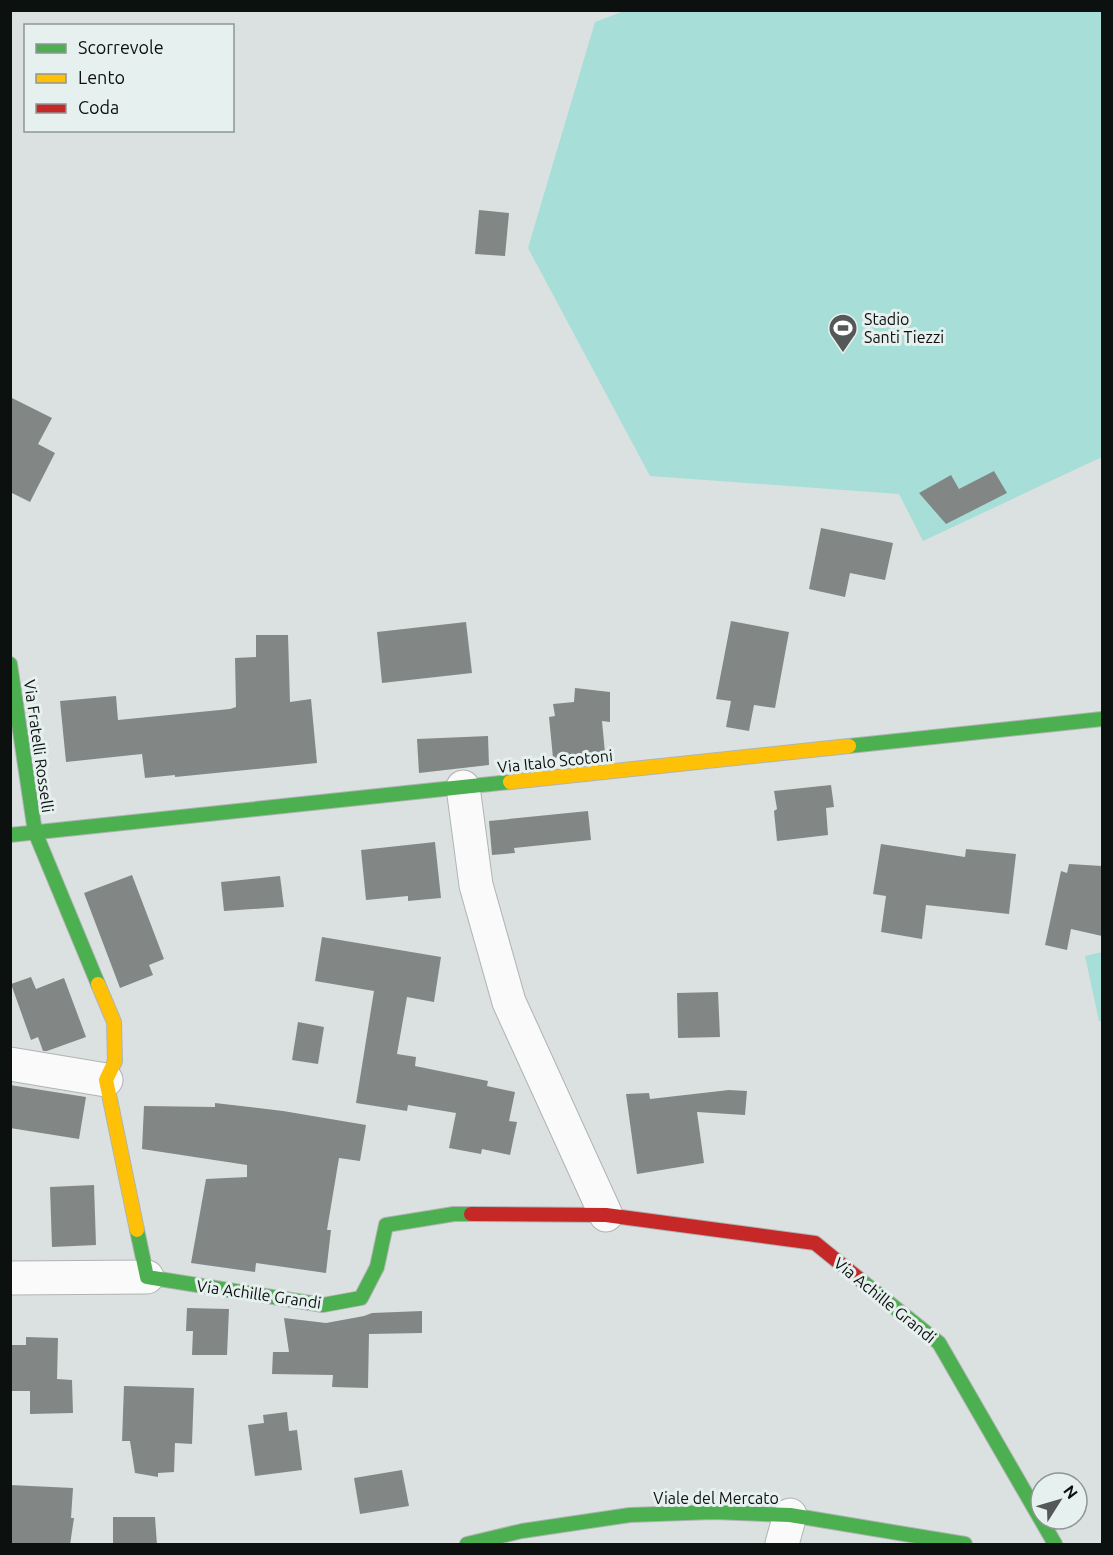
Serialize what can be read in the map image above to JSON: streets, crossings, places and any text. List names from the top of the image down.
{
  "streets": {
    "street": [
      "Via Fratelli Rosselli",
      "Via Italo Scotoni",
      "Via Achille Grandi",
      "Viale del Mercato"
    ]
  },
  "crossings": [
    ["Via Fratelli Rosselli", "Via Italo Scotoni"]
  ],
  "places": {
    "sports": ["Stadio Santi Tiezzi"]
  },
  "legend": ["Scorrevole", "Lento", "Coda"],
  "north": "top right"
}
